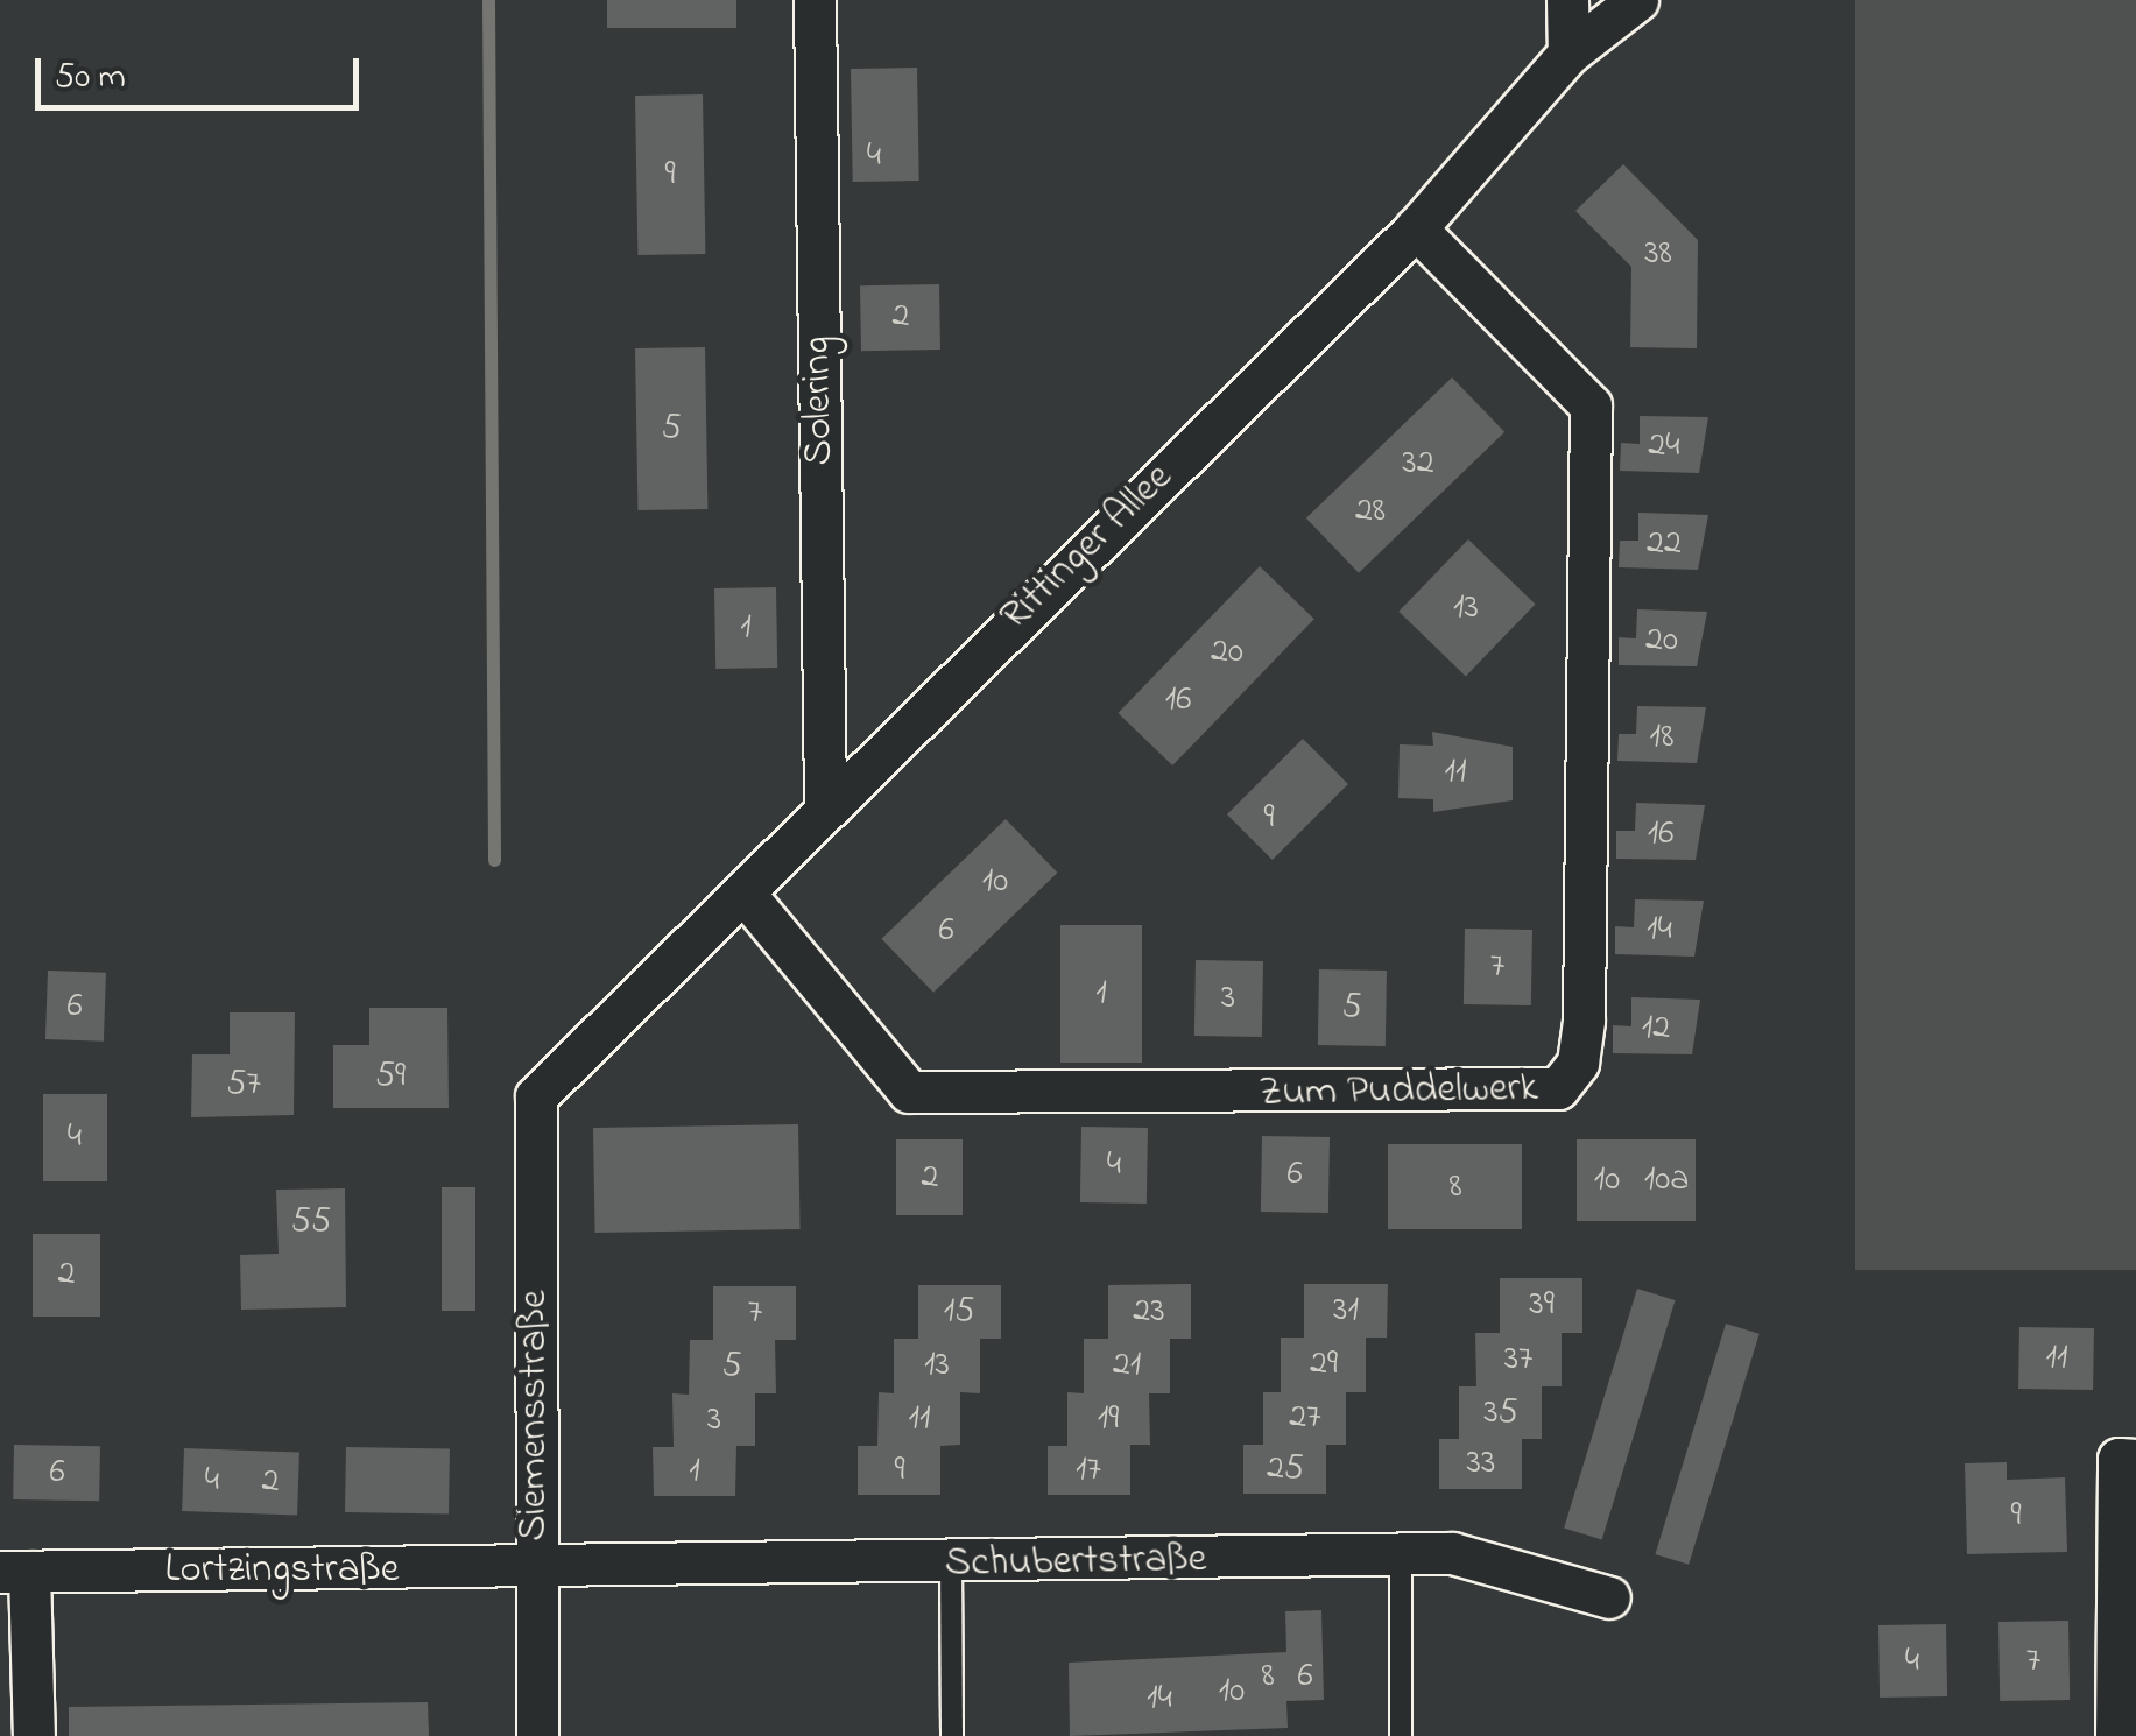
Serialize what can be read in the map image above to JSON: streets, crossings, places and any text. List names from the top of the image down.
{
  "streets": {
    "street": [
      "Solering",
      "Rittinger Allee",
      "Zum Puddelwerk",
      "Siemensstraße",
      "Schubertstraße",
      "Lortzingstraße"
    ]
  },
  "crossings": [
    ["Solering", "Rittinger Allee"],
    ["Rittinger Allee", "Zum Puddelwerk"],
    ["Rittinger Allee", "Siemensstraße"],
    ["Siemensstraße", "Schubertstraße"],
    ["Siemensstraße", "Lortzingstraße"],
    ["Schubertstraße", "Lortzingstraße"]
  ],
  "house_numbers": [
    "4",
    "9",
    "38",
    "2",
    "5",
    "24",
    "32",
    "28",
    "22",
    "13",
    "1",
    "20",
    "20",
    "16",
    "18",
    "11",
    "9",
    "16",
    "10",
    "14",
    "6",
    "7",
    "1",
    "3",
    "6",
    "5",
    "12",
    "59",
    "57",
    "4",
    "4",
    "6",
    "2",
    "10",
    "10a",
    "8",
    "55",
    "2",
    "39",
    "31",
    "15",
    "23",
    "7",
    "11",
    "37",
    "29",
    "13",
    "21",
    "5",
    "35",
    "27",
    "11",
    "19",
    "3",
    "33",
    "25",
    "9",
    "17",
    "1",
    "6",
    "4",
    "2",
    "9",
    "4",
    "7",
    "8",
    "6",
    "10",
    "14"
  ],
  "scale_bar": "50 m"
}
